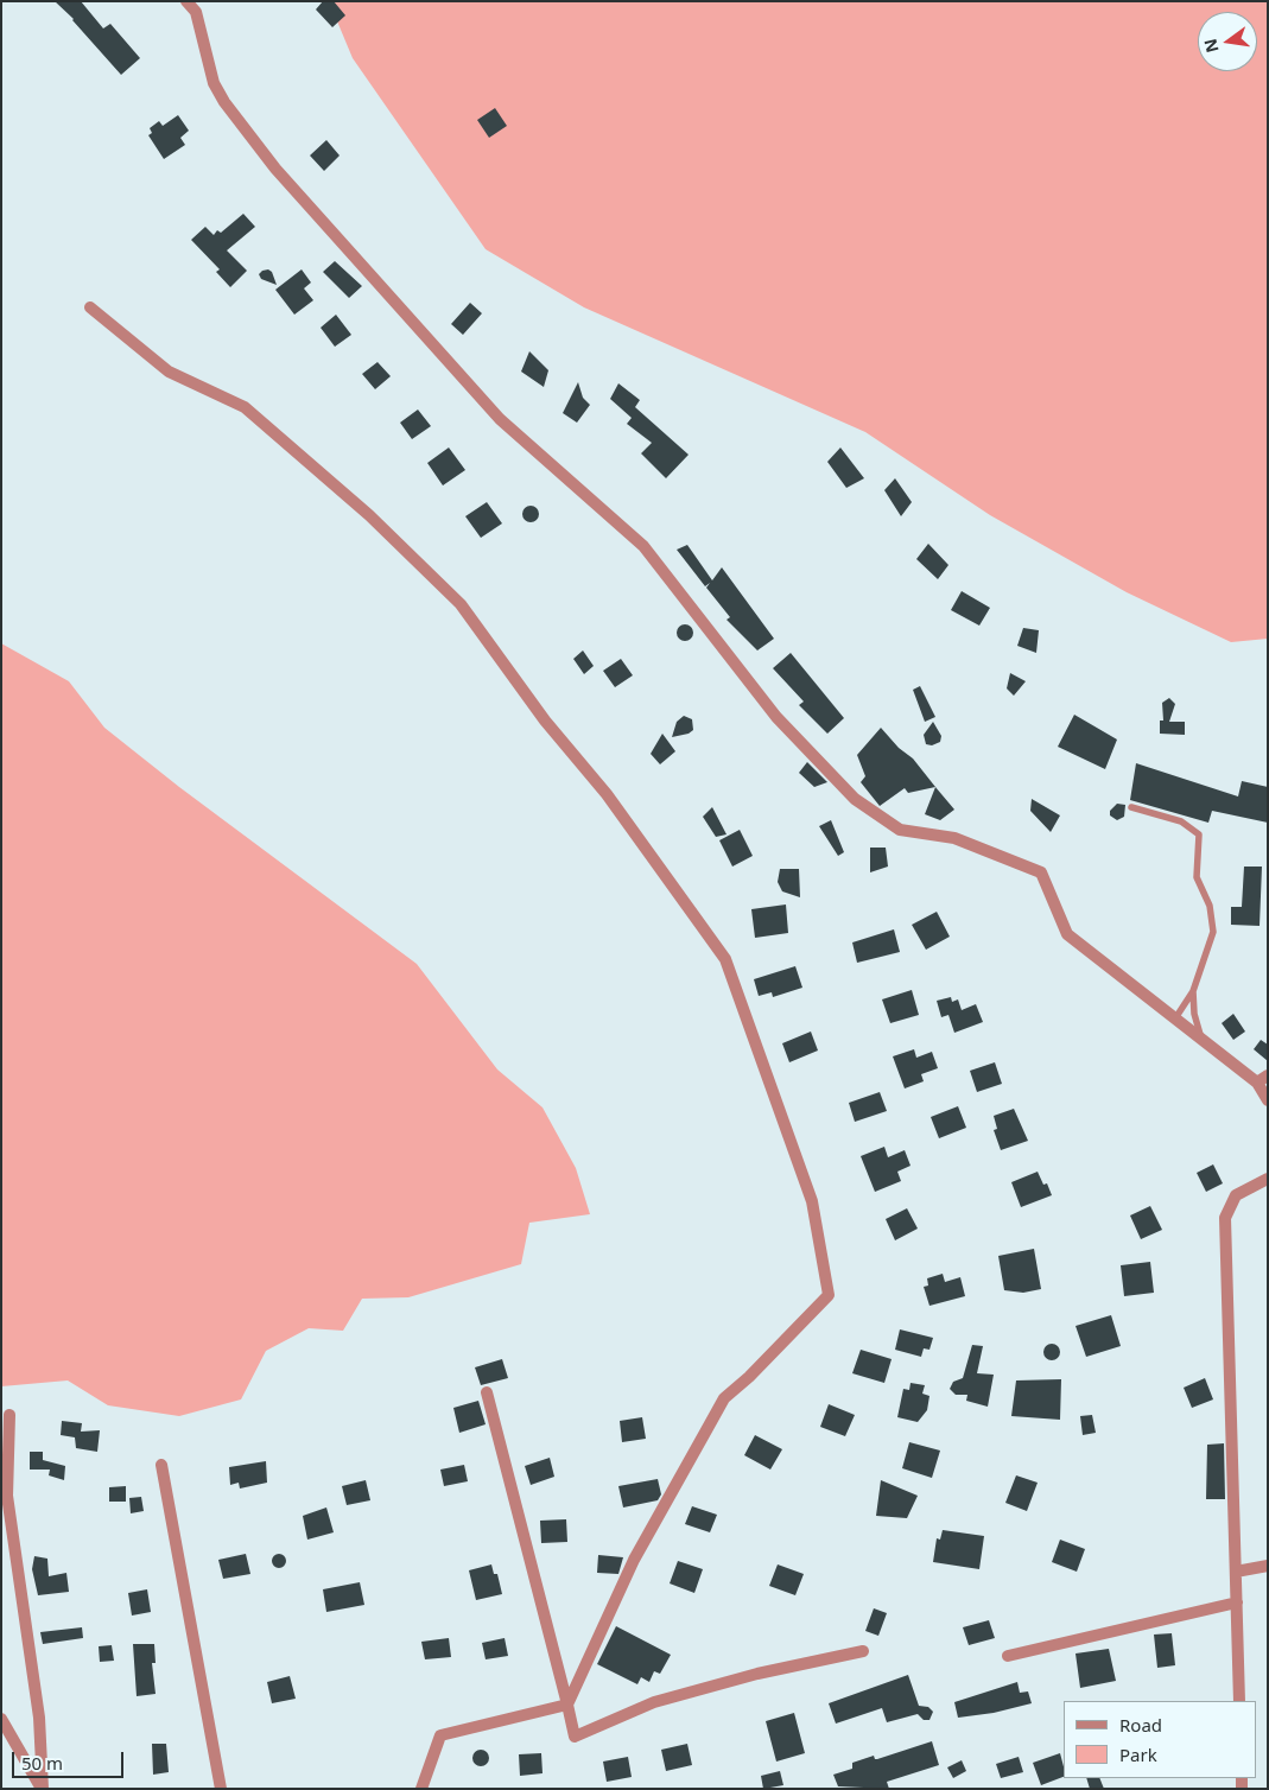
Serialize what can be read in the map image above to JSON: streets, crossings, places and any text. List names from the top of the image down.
{
  "legend": ["Road", "Park"],
  "scale_bar": "50 m",
  "north": "left"
}
